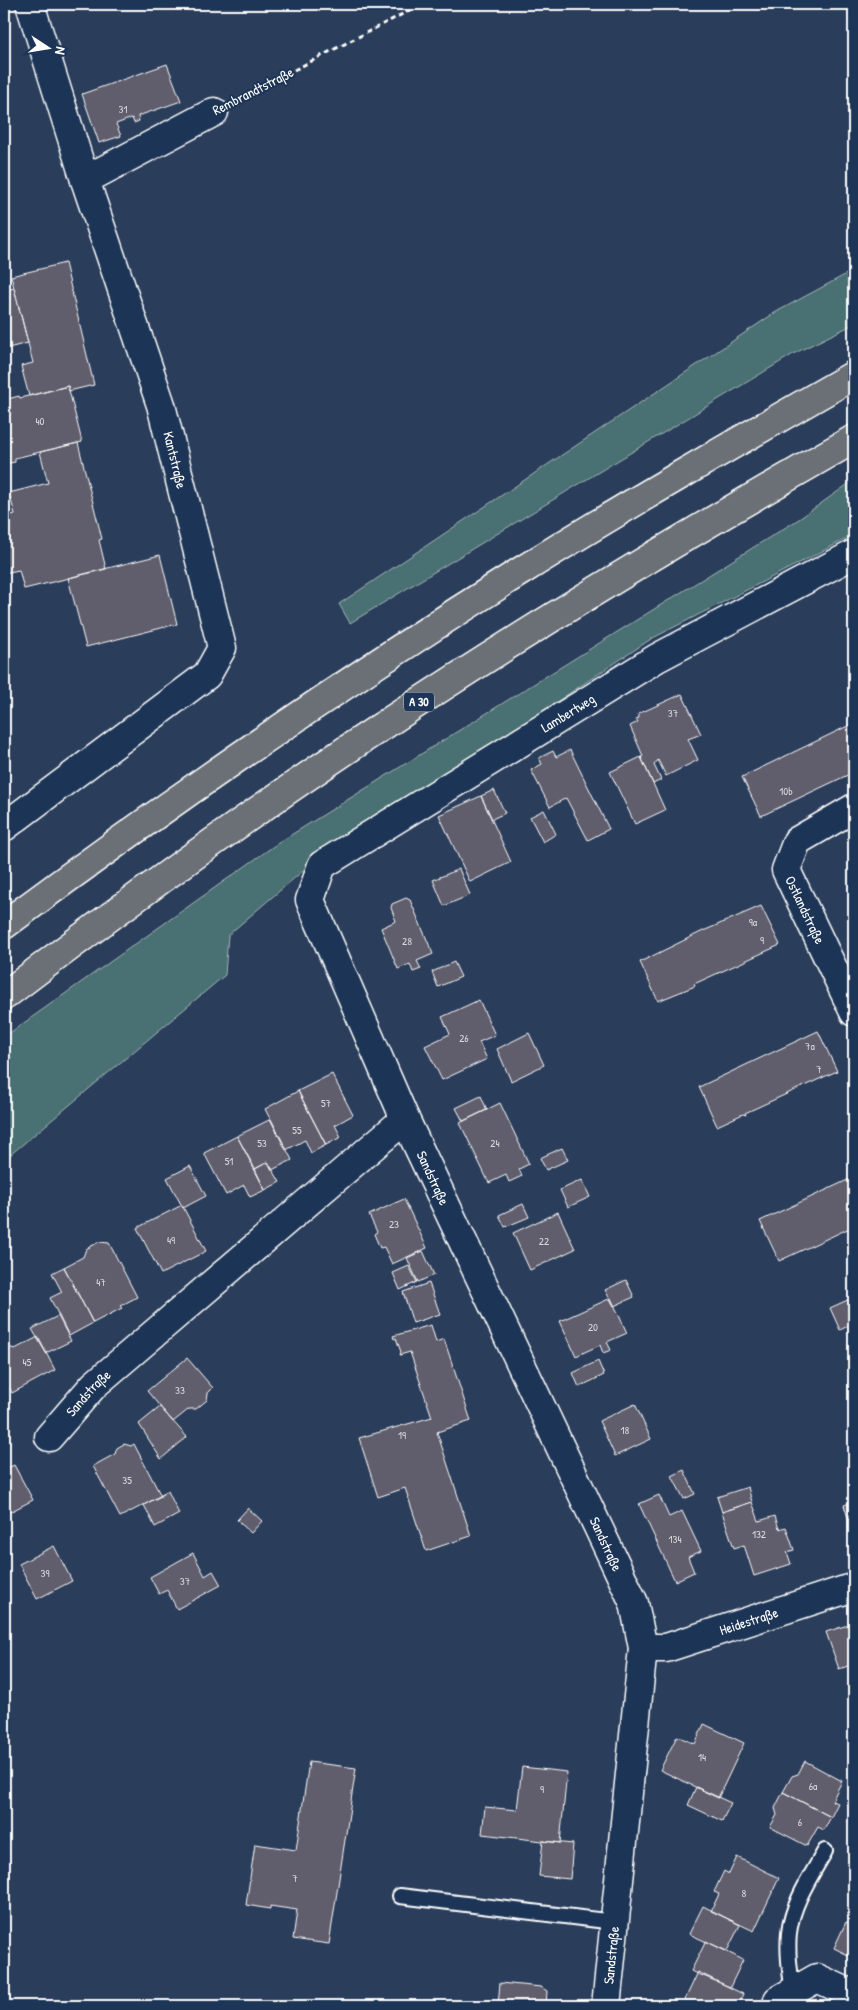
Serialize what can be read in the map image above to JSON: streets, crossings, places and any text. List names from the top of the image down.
{
  "streets": {
    "highway": ["A 30"],
    "street": [
      "Rembrandtstraße",
      "Kantstraße",
      "Lambertweg",
      "Ostlandstraße",
      "Sandstraße",
      "Heidestraße"
    ]
  },
  "crossings": [
    ["Rembrandtstraße", "Kantstraße"],
    ["Lambertweg", "Sandstraße"],
    ["Sandstraße", "Heidestraße"]
  ],
  "house_numbers": [
    "31",
    "40",
    "37",
    "10b",
    "9a",
    "9",
    "28",
    "26",
    "7a",
    "7",
    "57",
    "55",
    "53",
    "24",
    "51",
    "23",
    "49",
    "22",
    "47",
    "20",
    "45",
    "33",
    "18",
    "19",
    "35",
    "132",
    "134",
    "39",
    "37",
    "14",
    "6a",
    "9",
    "6",
    "7",
    "8"
  ],
  "north": "right"
}
